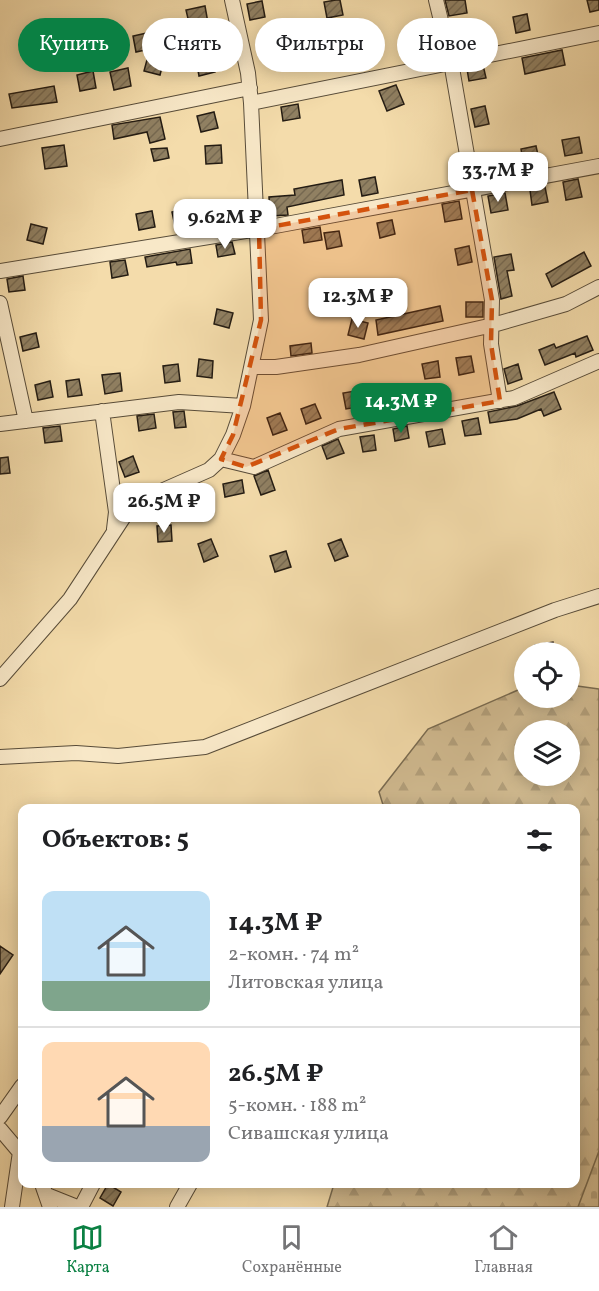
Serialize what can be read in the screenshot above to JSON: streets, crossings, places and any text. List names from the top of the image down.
{
  "page": {
    "chip": [
      "Купить",
      "Снять",
      "Фильтры",
      "Новое"
    ],
    "price": [
      "33.7M ₽",
      "9.62M ₽",
      "12.3M ₽",
      "14.3M ₽",
      "26.5M ₽"
    ],
    "heading": "Объектов: 5",
    "list": [
      {
        "name": "14.3M ₽",
        "note": "2-комн. · 74 m² · Литовская улица"
      },
      {
        "name": "26.5M ₽",
        "note": "5-комн. · 188 m² · Сивашская улица"
      }
    ],
    "tabs": ["Карта", "Сохранённые", "Главная"]
  }
}
